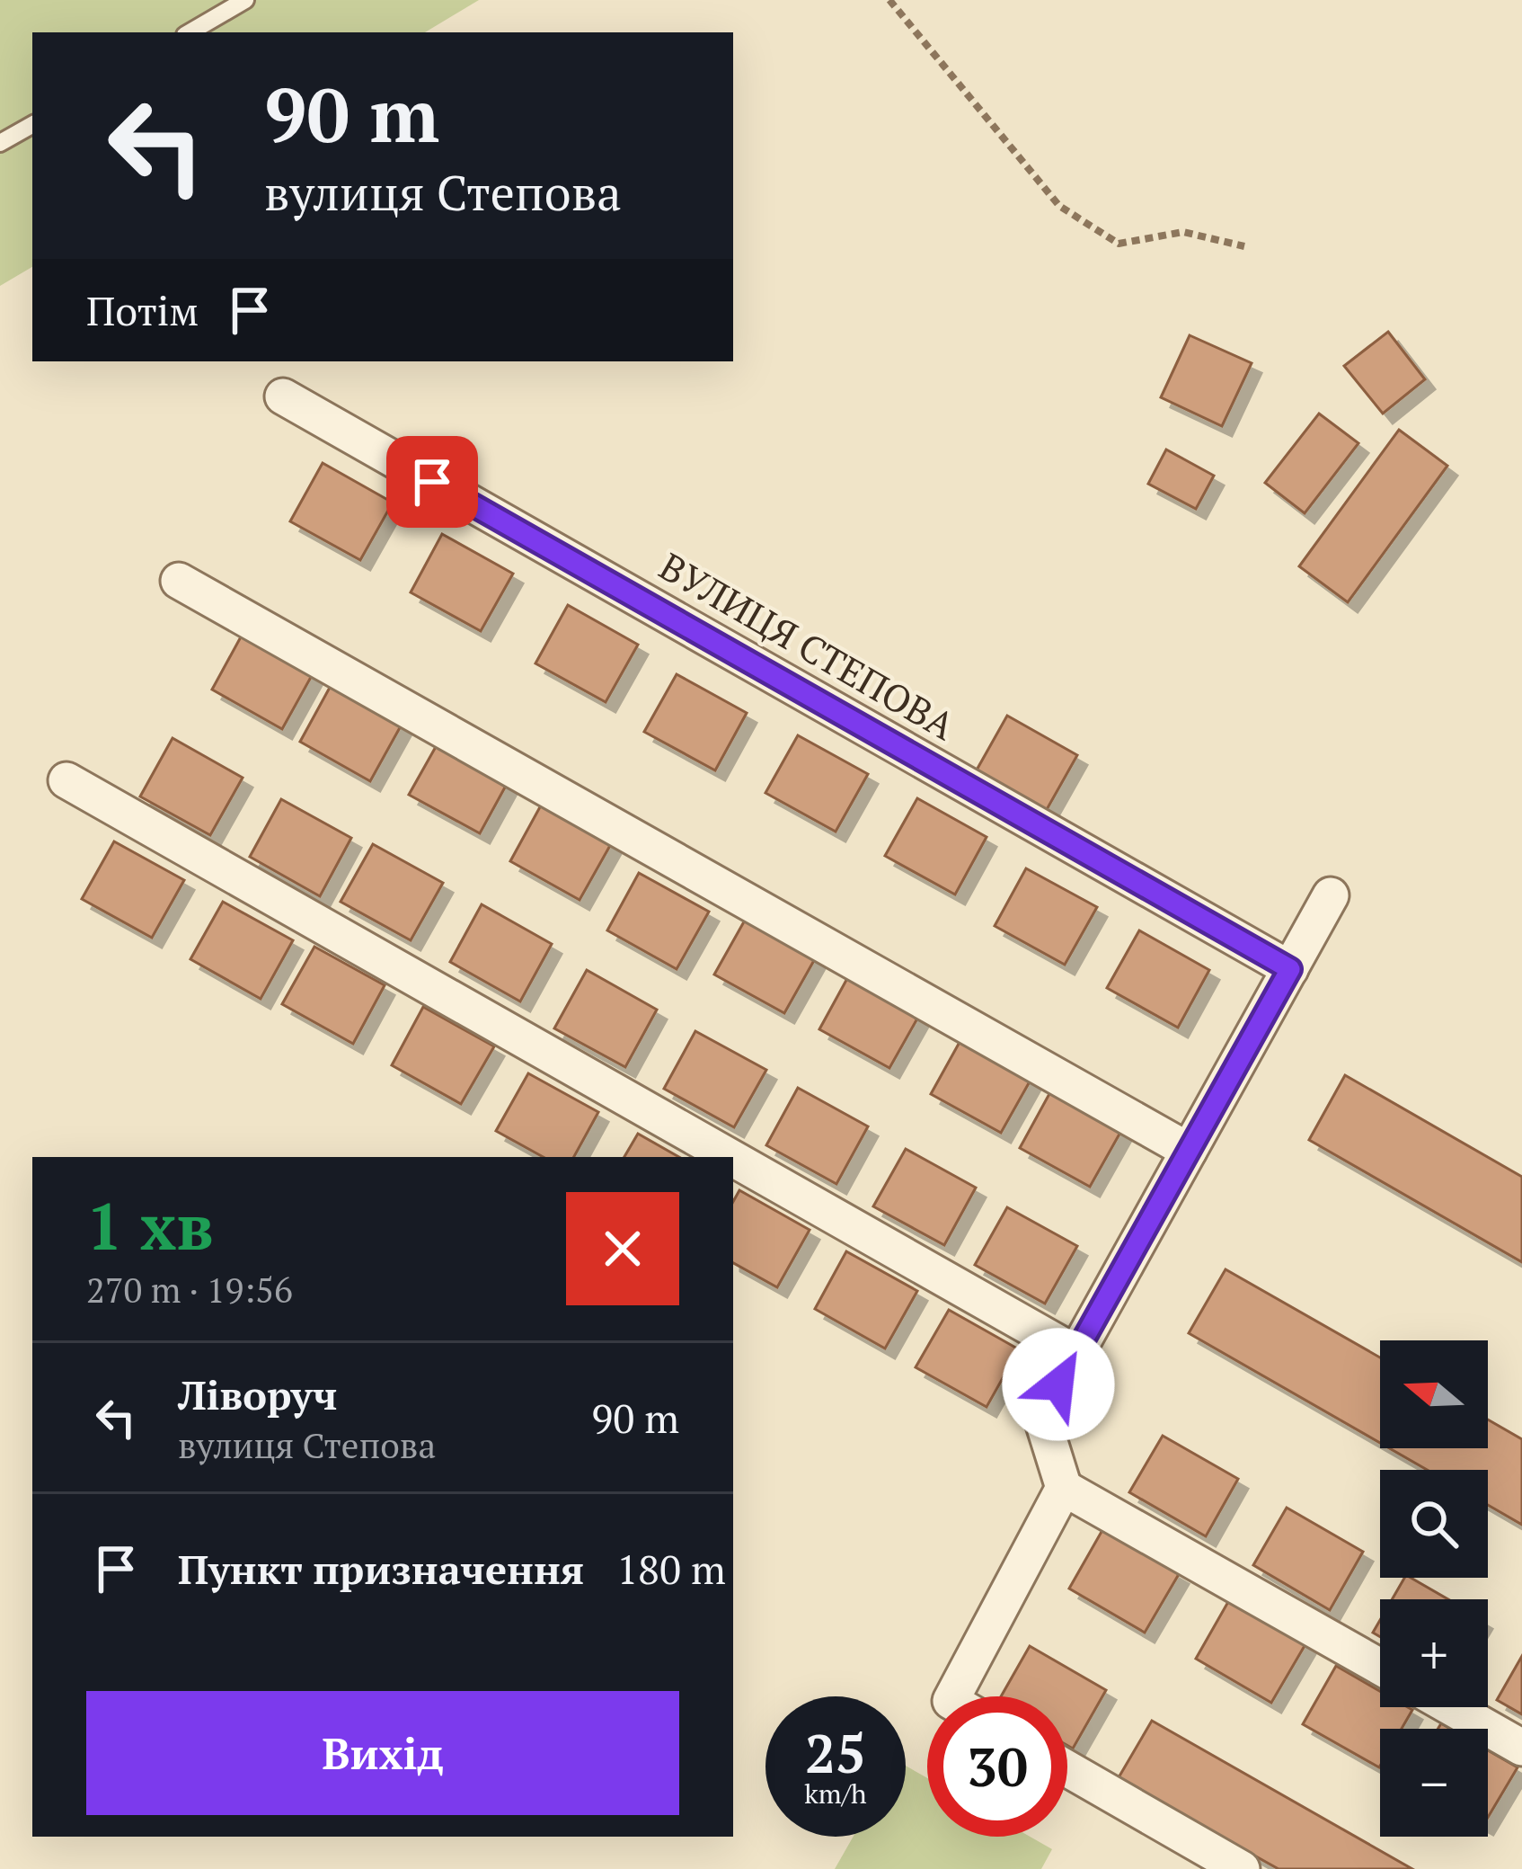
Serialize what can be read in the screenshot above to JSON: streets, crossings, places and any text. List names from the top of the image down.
{
  "streets": {
    "street": ["ВУЛИЦЯ СТЕПОВА"]
  },
  "north": "left",
  "page": {
    "turn": ["90 m", "вулиця Степова"],
    "then": "Потім",
    "heading": ["1 хв", "270 m · 19:56"],
    "map_buttons": ["+", "−"],
    "list": [
      {
        "name": "Ліворуч",
        "note": "вулиця Степова",
        "value": "90 m"
      },
      {
        "name": "Пункт призначення",
        "value": "180 m"
      }
    ],
    "buttons": "Вихід",
    "speed": "25 km/h",
    "limit": "30"
  }
}
